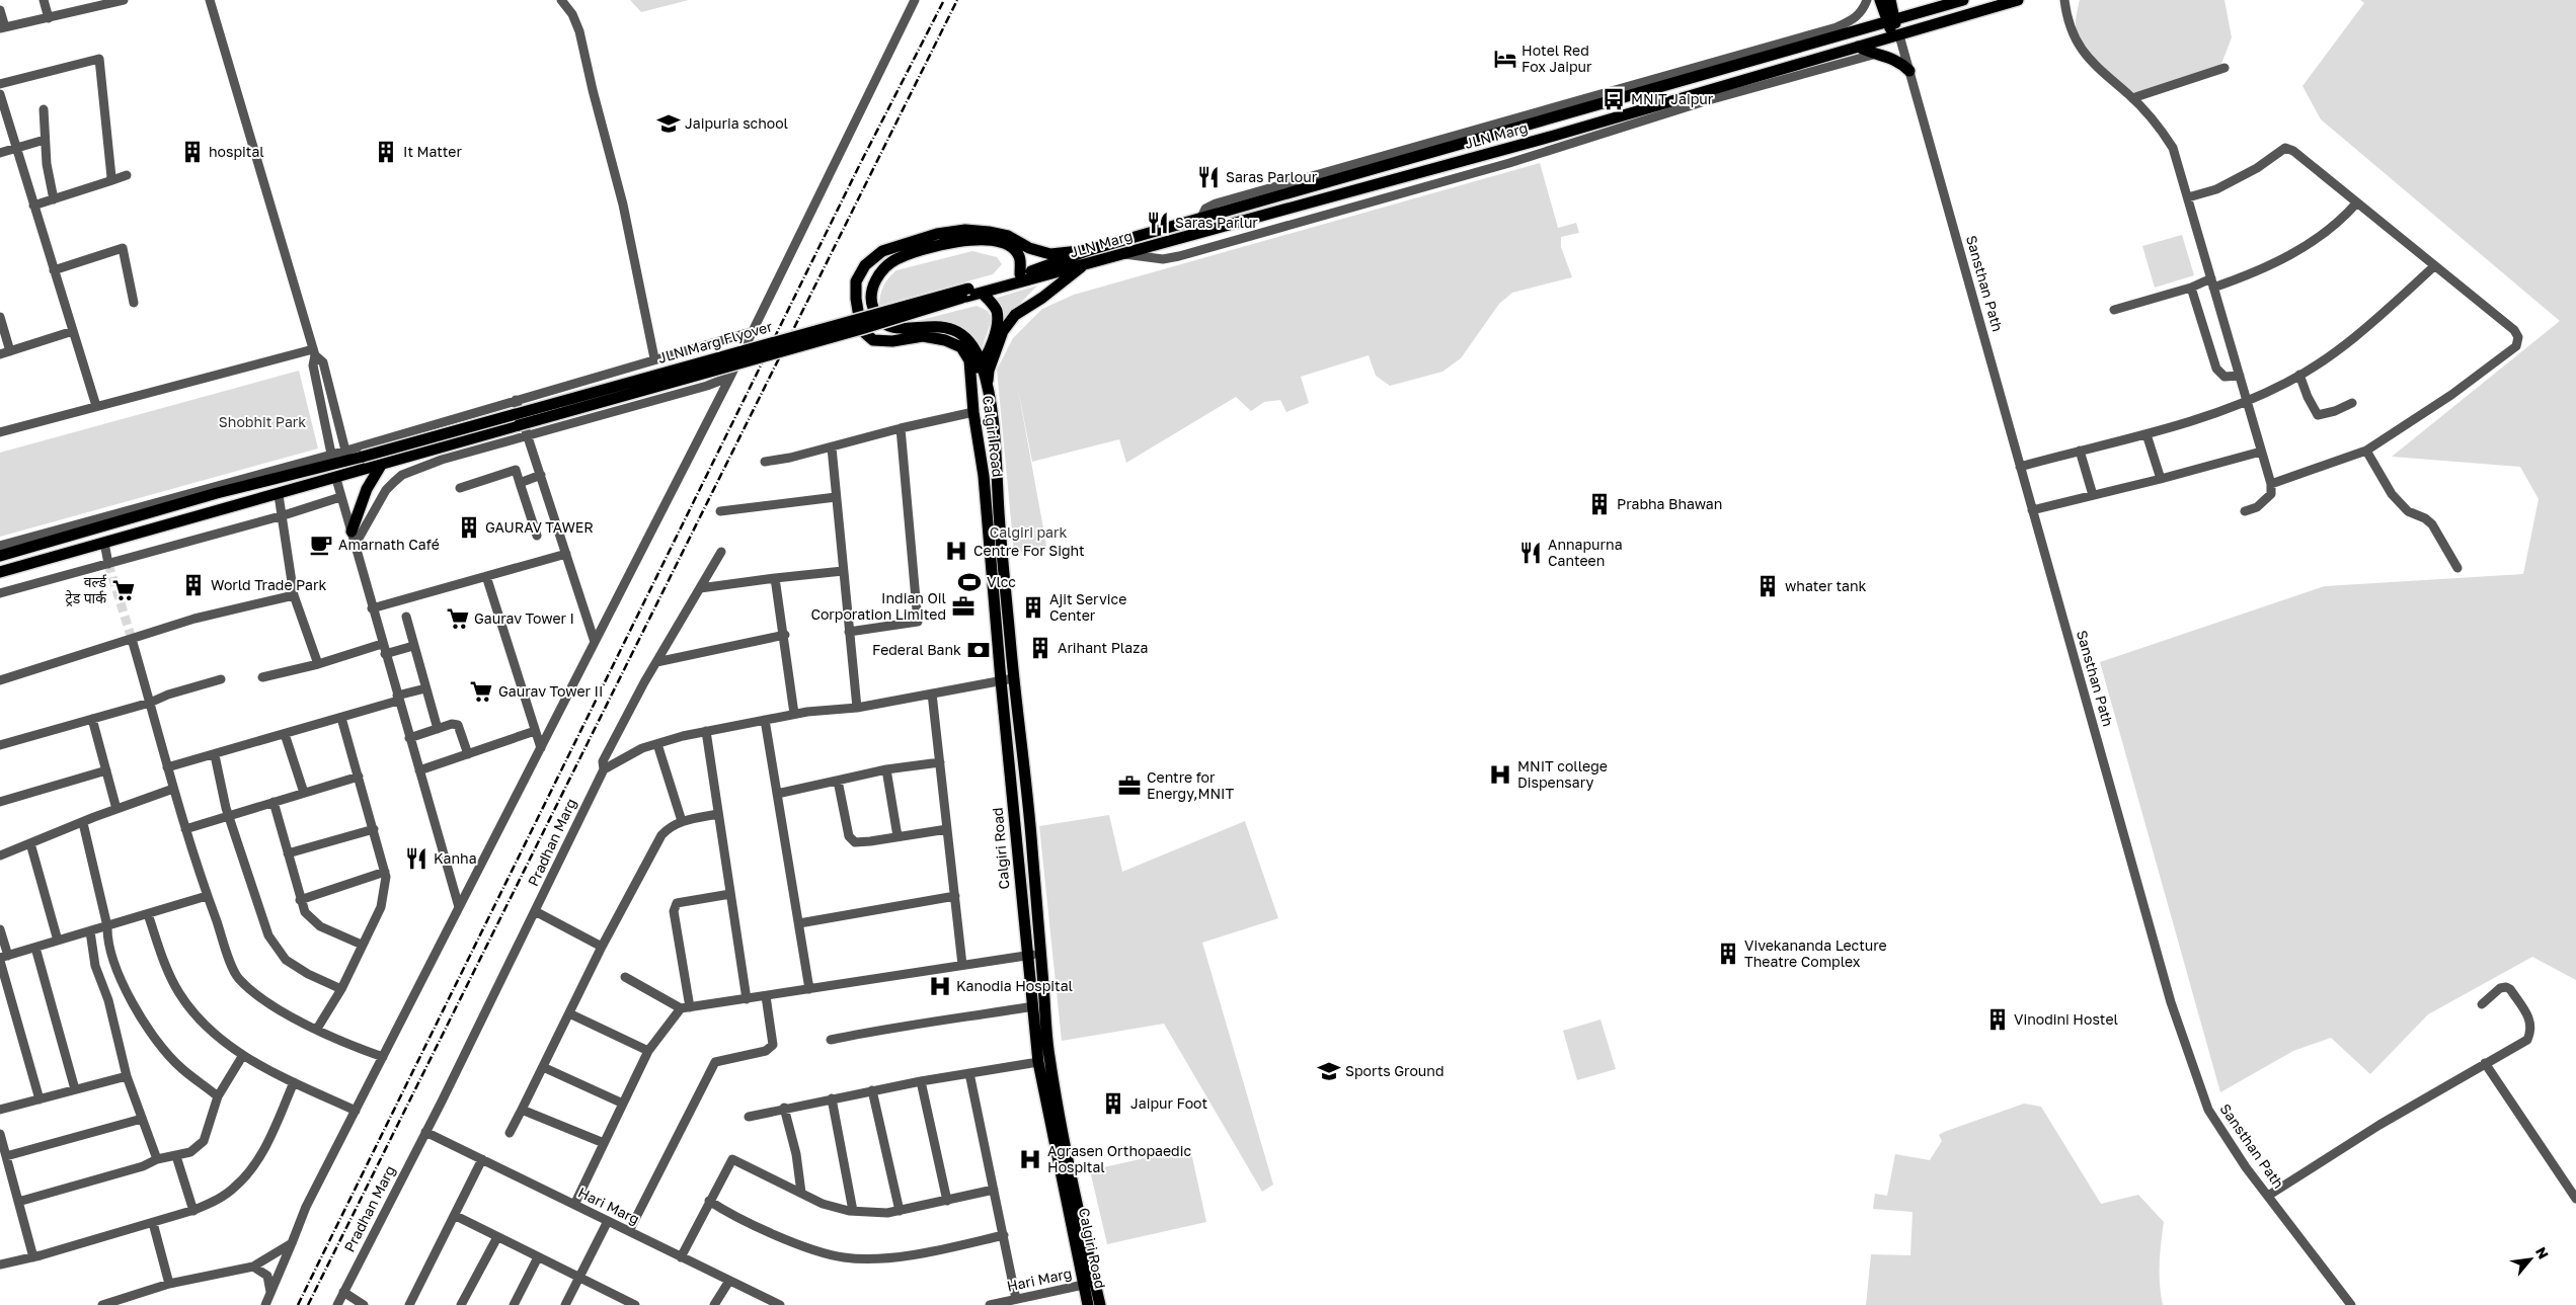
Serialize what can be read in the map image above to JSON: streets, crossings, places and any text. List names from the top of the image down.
{
  "streets": {
    "main road": ["JLN Marg", "JLN Marg Flyover", "Calgiri Road"],
    "street": ["Sansthan Path", "Pradhan Marg", "Hari Marg"]
  },
  "crossings": [
    ["JLN Marg", "Sansthan Path"],
    ["JLN Marg", "JLN Marg Flyover"],
    ["JLN Marg", "Calgiri Road"],
    ["JLN Marg Flyover", "Calgiri Road"],
    ["Calgiri Road", "Hari Marg"],
    ["Pradhan Marg", "Hari Marg"]
  ],
  "parks": ["Shobhit Park", "Calgiri park"],
  "places": {
    "hotel": ["Hotel Red Fox Jaipur"],
    "bus stop": ["MNIT Jaipur"],
    "school or university": ["Jaipuria school", "Sports Ground"],
    "building": [
      "hospital",
      "It Matter",
      "Prabha Bhawan",
      "GAURAV TAWER",
      "World Trade Park",
      "whater tank",
      "Ajit Service Center",
      "Arihant Plaza",
      "Vivekananda Lecture Theatre Complex",
      "Vinodini Hostel",
      "Jaipur Foot"
    ],
    "restaurant": [
      "Saras Parlour",
      "Saras Parlur",
      "Annapurna Canteen",
      "Kanha"
    ],
    "cafe": ["Amarnath Café"],
    "hospital": [
      "Centre For Sight",
      "MNIT college Dispensary",
      "Kanodia Hospital",
      "Agrasen Orthopaedic Hospital"
    ],
    "sports": ["Vlcc"],
    "supermarket": ["वर्ल्ड ट्रेड पार्क", "Gaurav Tower I", "Gaurav Tower II"],
    "office": ["Indian Oil Corporation Limited", "Centre for Energy,MNIT"],
    "bank": ["Federal Bank"]
  },
  "north": "top right"
}
